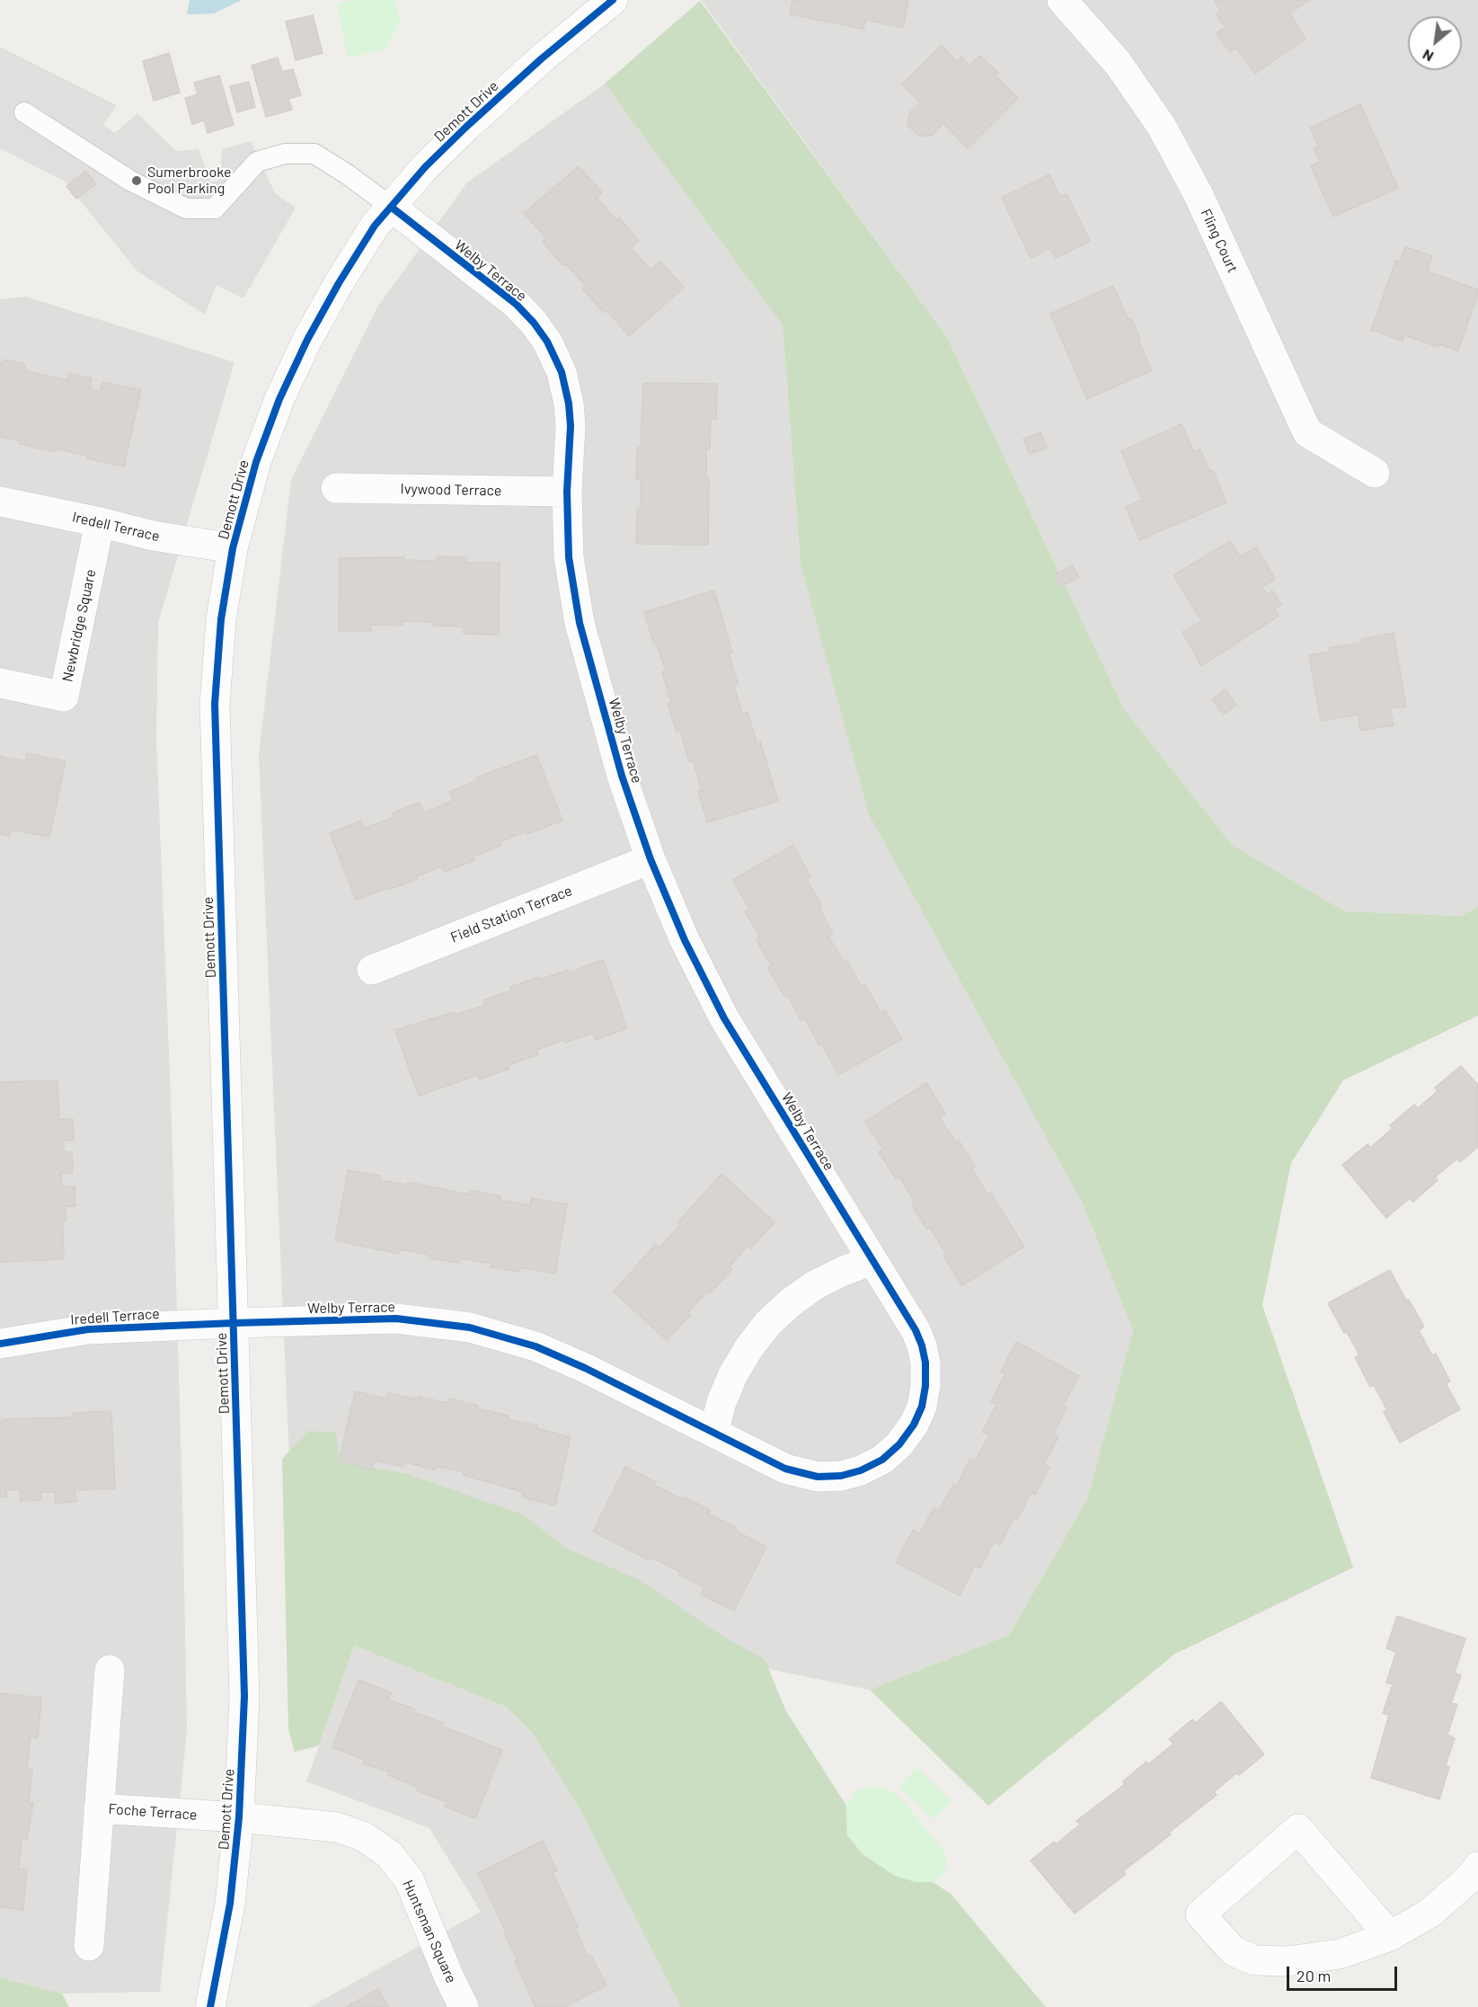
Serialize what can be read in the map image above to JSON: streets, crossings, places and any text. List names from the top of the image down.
{
  "streets": {
    "street": [
      "Demott Drive",
      "Fling Court",
      "Welby Terrace",
      "Ivywood Terrace",
      "Iredell Terrace",
      "Newbridge Square",
      "Field Station Terrace",
      "Foche Terrace",
      "Huntsman Square"
    ]
  },
  "crossings": [
    ["Demott Drive", "Welby Terrace"],
    ["Demott Drive", "Iredell Terrace"],
    ["Demott Drive", "Foche Terrace"],
    ["Demott Drive", "Huntsman Square"],
    ["Welby Terrace", "Ivywood Terrace"],
    ["Welby Terrace", "Iredell Terrace"],
    ["Welby Terrace", "Field Station Terrace"],
    ["Iredell Terrace", "Newbridge Square"],
    ["Foche Terrace", "Huntsman Square"]
  ],
  "places": ["Sumerbrooke Pool Parking"],
  "scale_bar": "20 m",
  "north": "bottom left"
}
